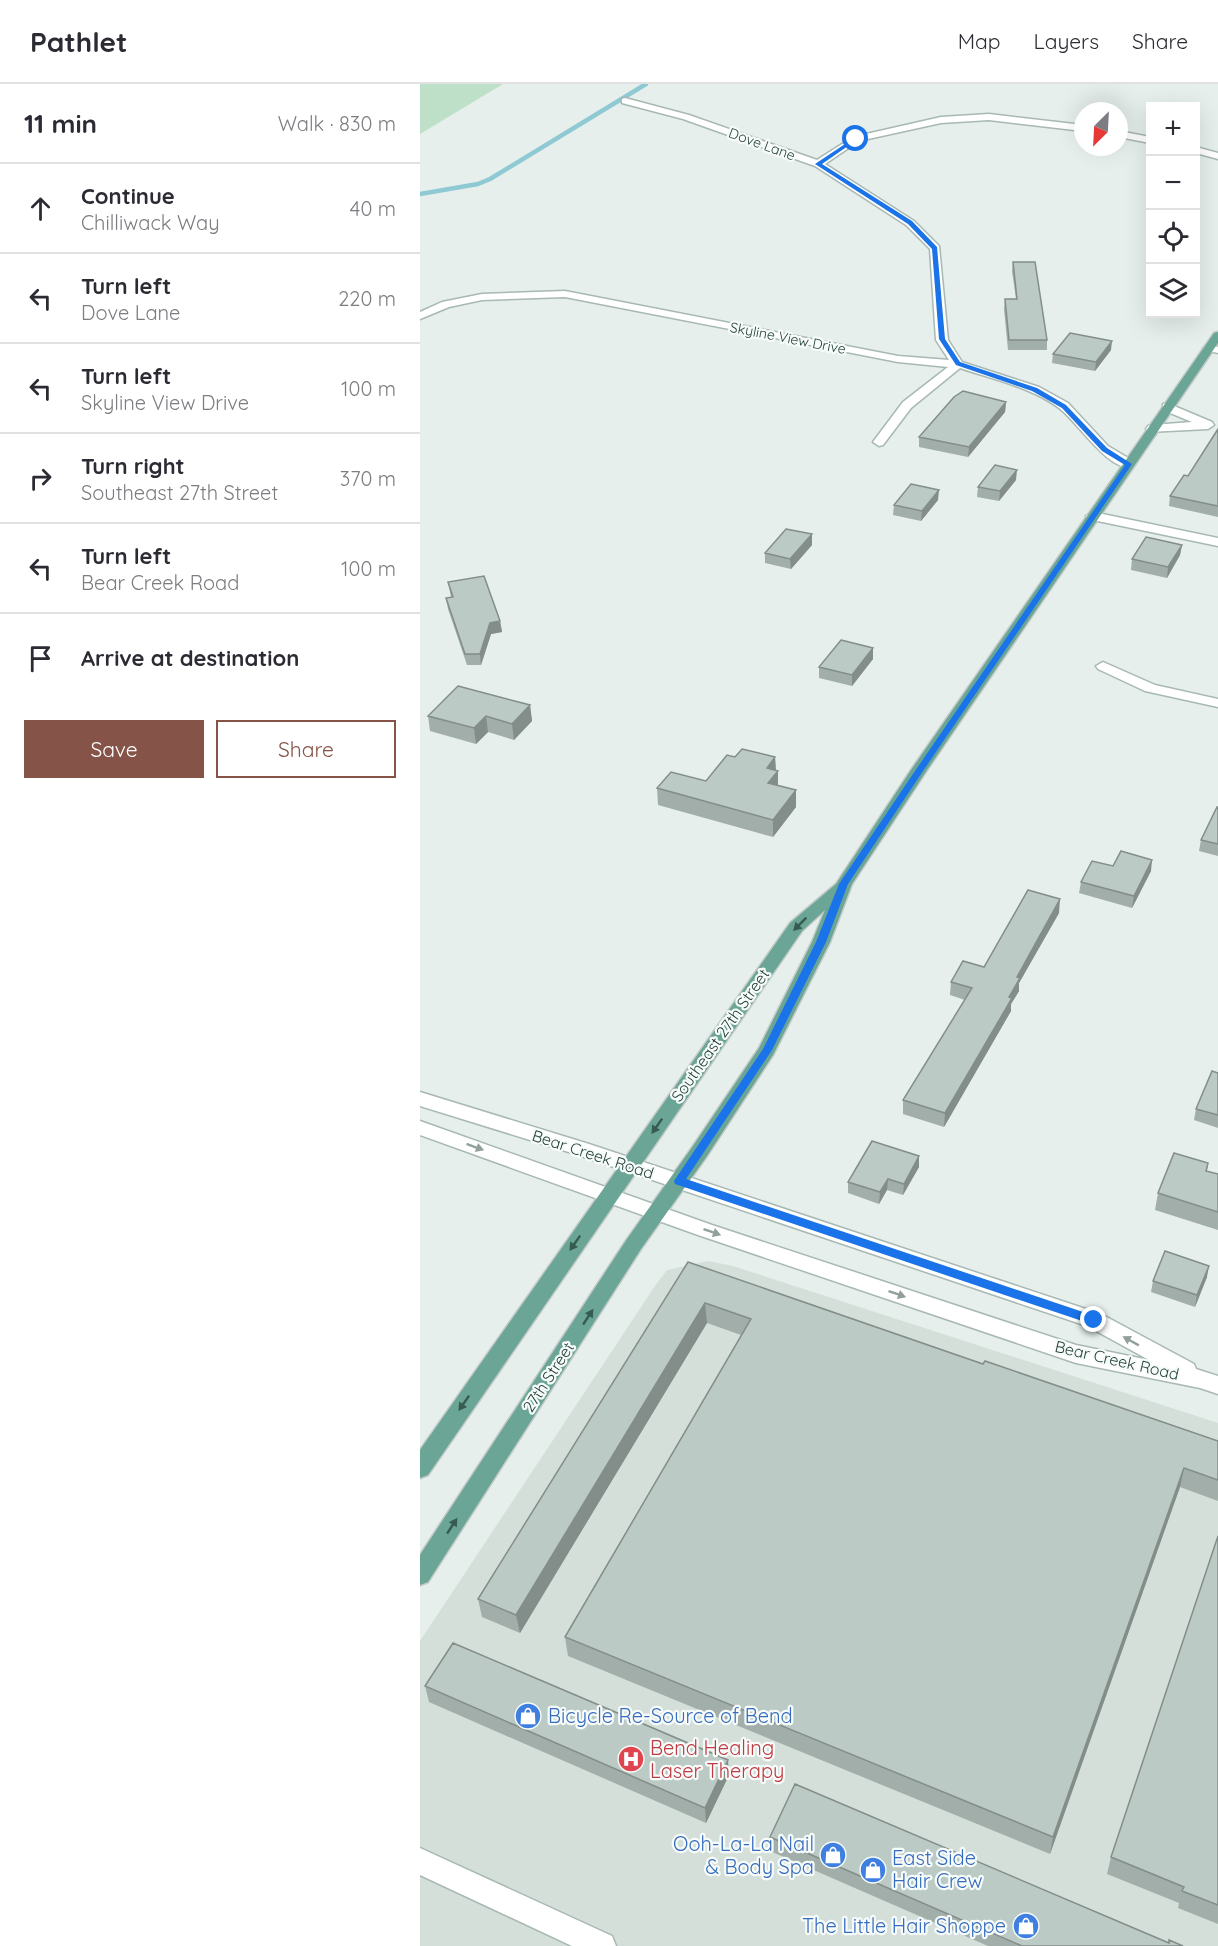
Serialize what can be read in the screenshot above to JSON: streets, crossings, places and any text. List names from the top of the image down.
{
  "streets": {
    "main road": ["Southeast 27th Street", "27th Street"],
    "street": ["Dove Lane", "Skyline View Drive", "Bear Creek Road"]
  },
  "crossings": [
    ["Dove Lane", "Skyline View Drive"],
    ["Skyline View Drive", "Southeast 27th Street"],
    ["Southeast 27th Street", "Bear Creek Road"],
    ["Southeast 27th Street", "27th Street"],
    ["Bear Creek Road", "27th Street"]
  ],
  "places": {
    "shop": [
      "Bicycle Re-Source of Bend",
      "Ooh-La-La Nail & Body Spa",
      "East Side Hair Crew",
      "The Little Hair Shoppe"
    ],
    "hospital": ["Bend Healing Laser Therapy"]
  },
  "north": "bottom left",
  "page": {
    "header": "Pathlet",
    "nav": ["Map", "Layers", "Share"],
    "heading": ["11 min", "Walk · 830 m"],
    "map_buttons": ["+", "−"],
    "list": [
      ["Continue", "Chilliwack Way", "40 m"],
      ["Turn left", "Dove Lane", "220 m"],
      ["Turn left", "Skyline View Drive", "100 m"],
      ["Turn right", "Southeast 27th Street", "370 m"],
      ["Turn left", "Bear Creek Road", "100 m"],
      "Arrive at destination"
    ],
    "buttons": ["Save", "Share"]
  }
}
